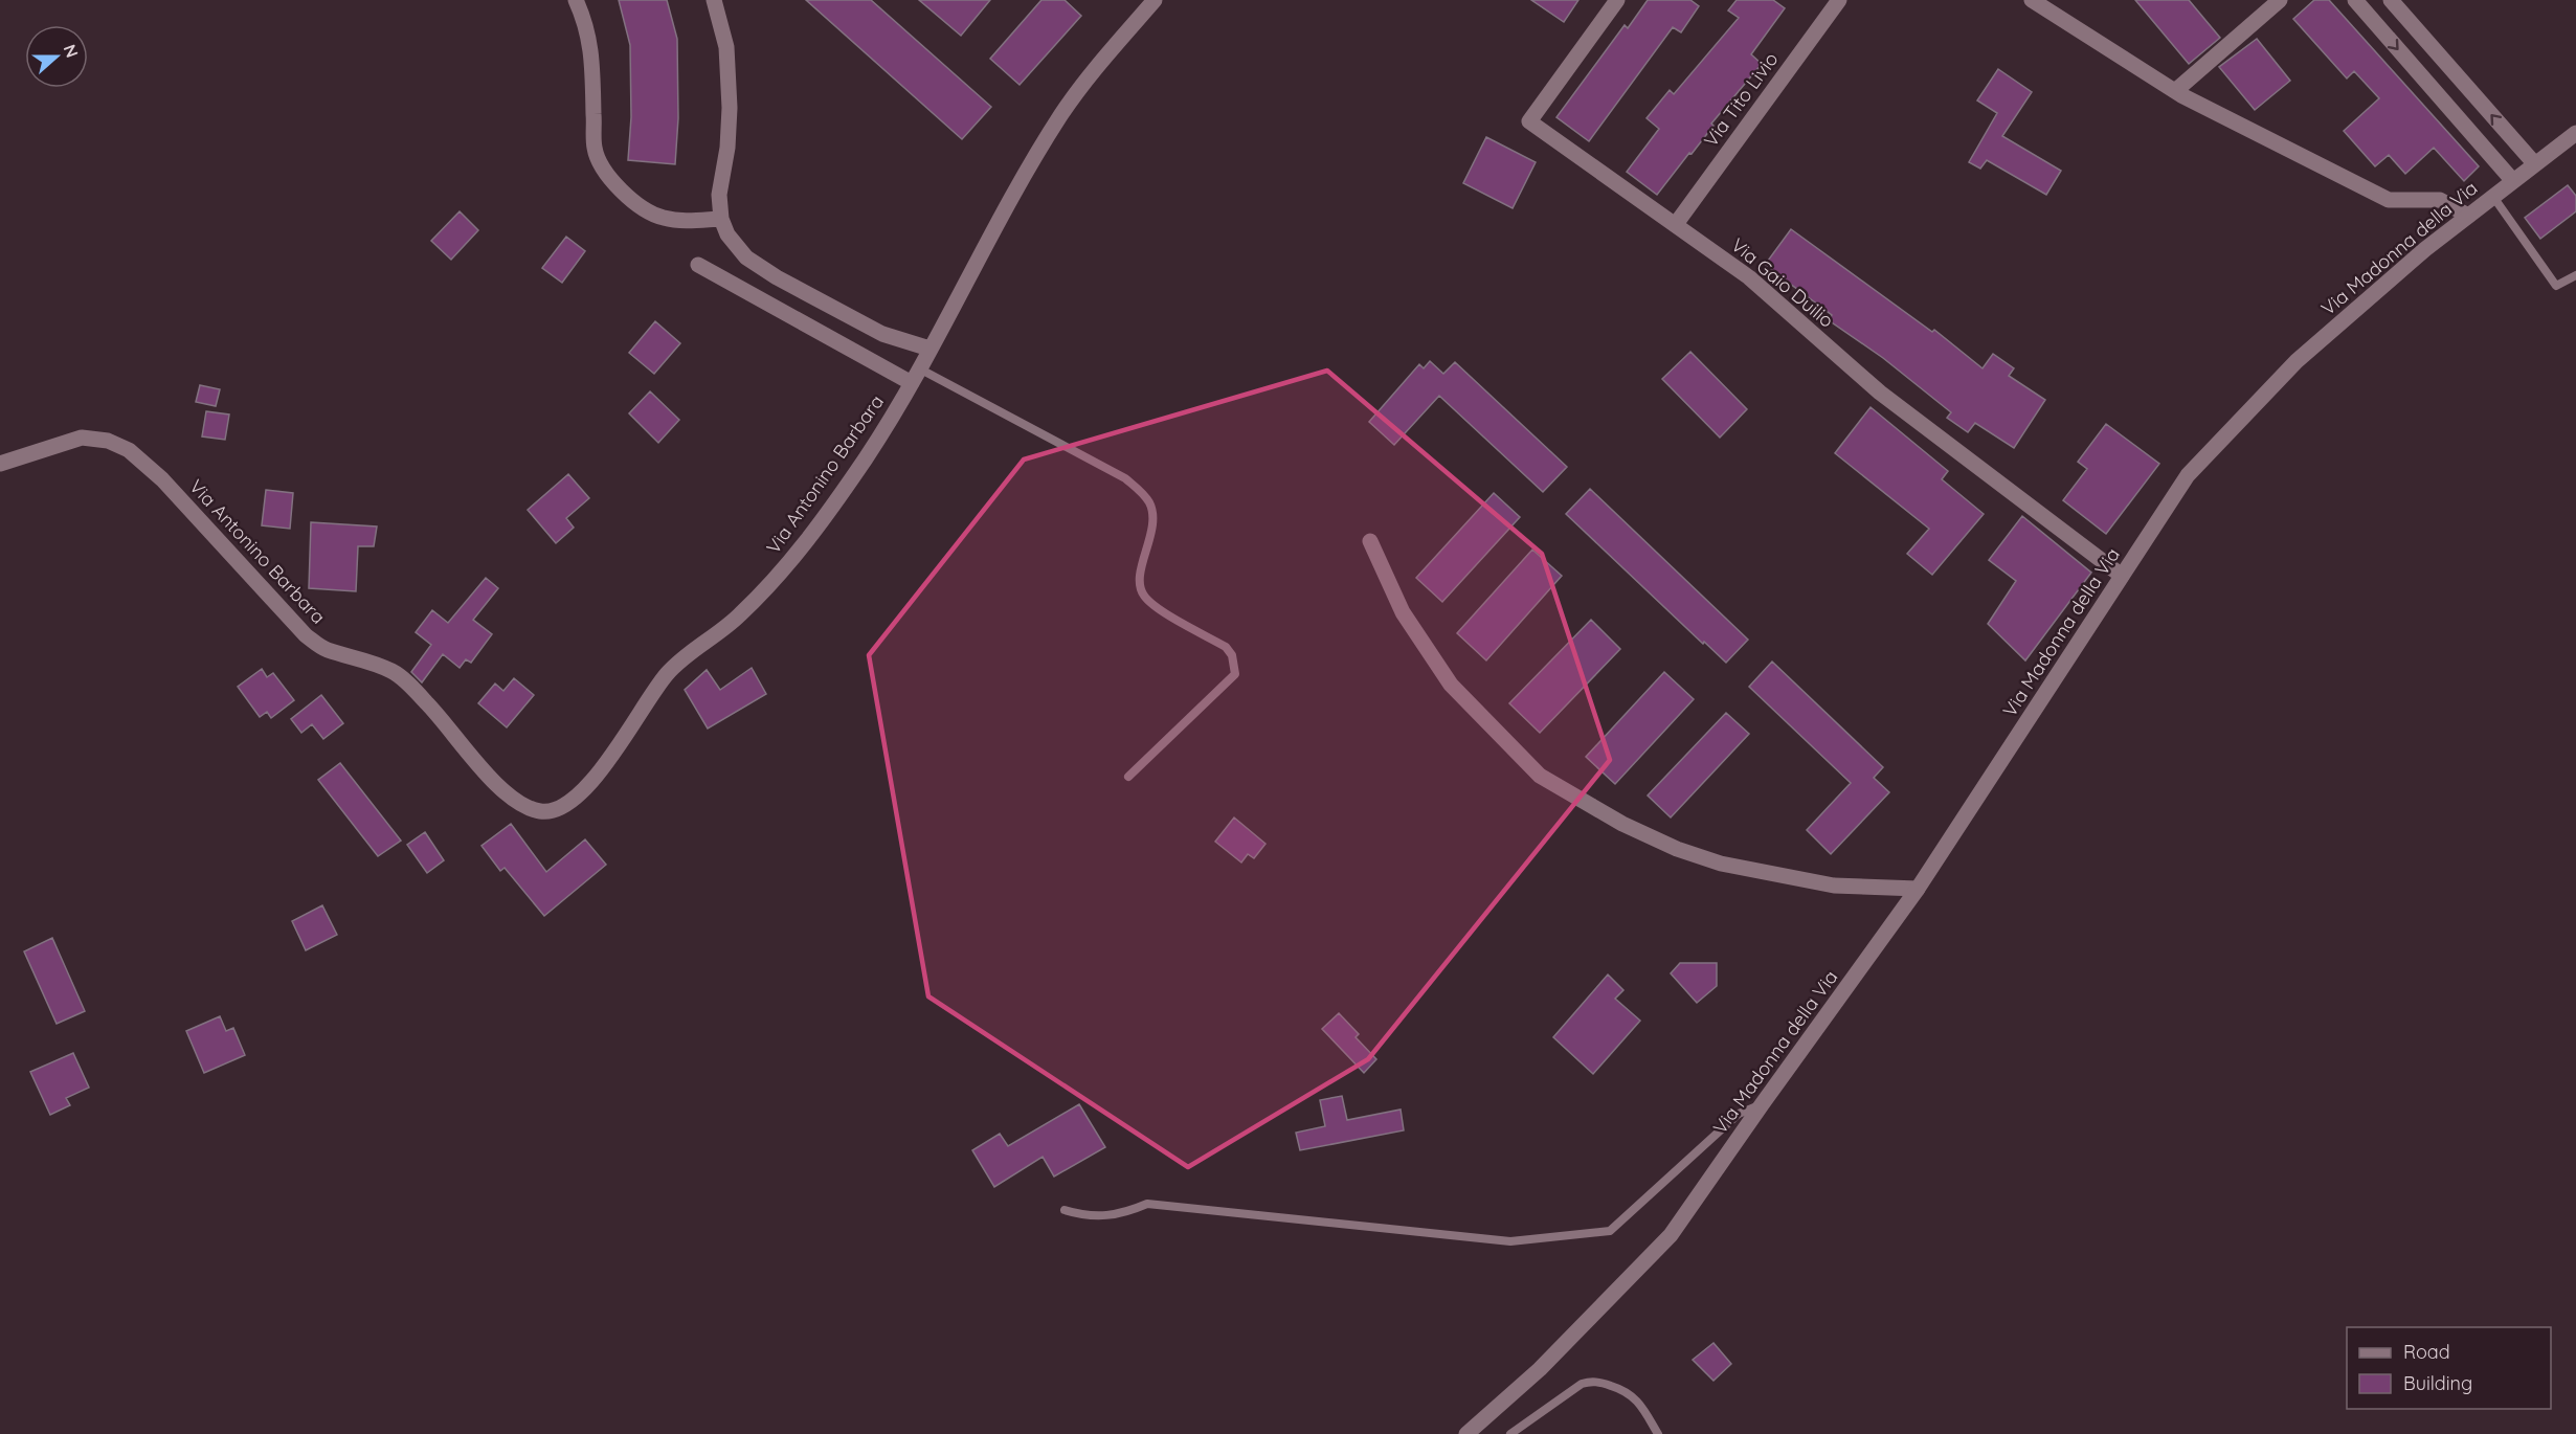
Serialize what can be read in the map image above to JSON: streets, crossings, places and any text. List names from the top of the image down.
{
  "streets": {
    "street": [
      "Via Tito Livio",
      "Via Madonna della Via",
      "Via Gaio Duilio",
      "Via Antonino Barbara"
    ]
  },
  "crossings": [
    ["Via Tito Livio", "Via Gaio Duilio"],
    ["Via Madonna della Via", "Via Gaio Duilio"]
  ],
  "legend": ["Road", "Building"],
  "north": "right"
}
